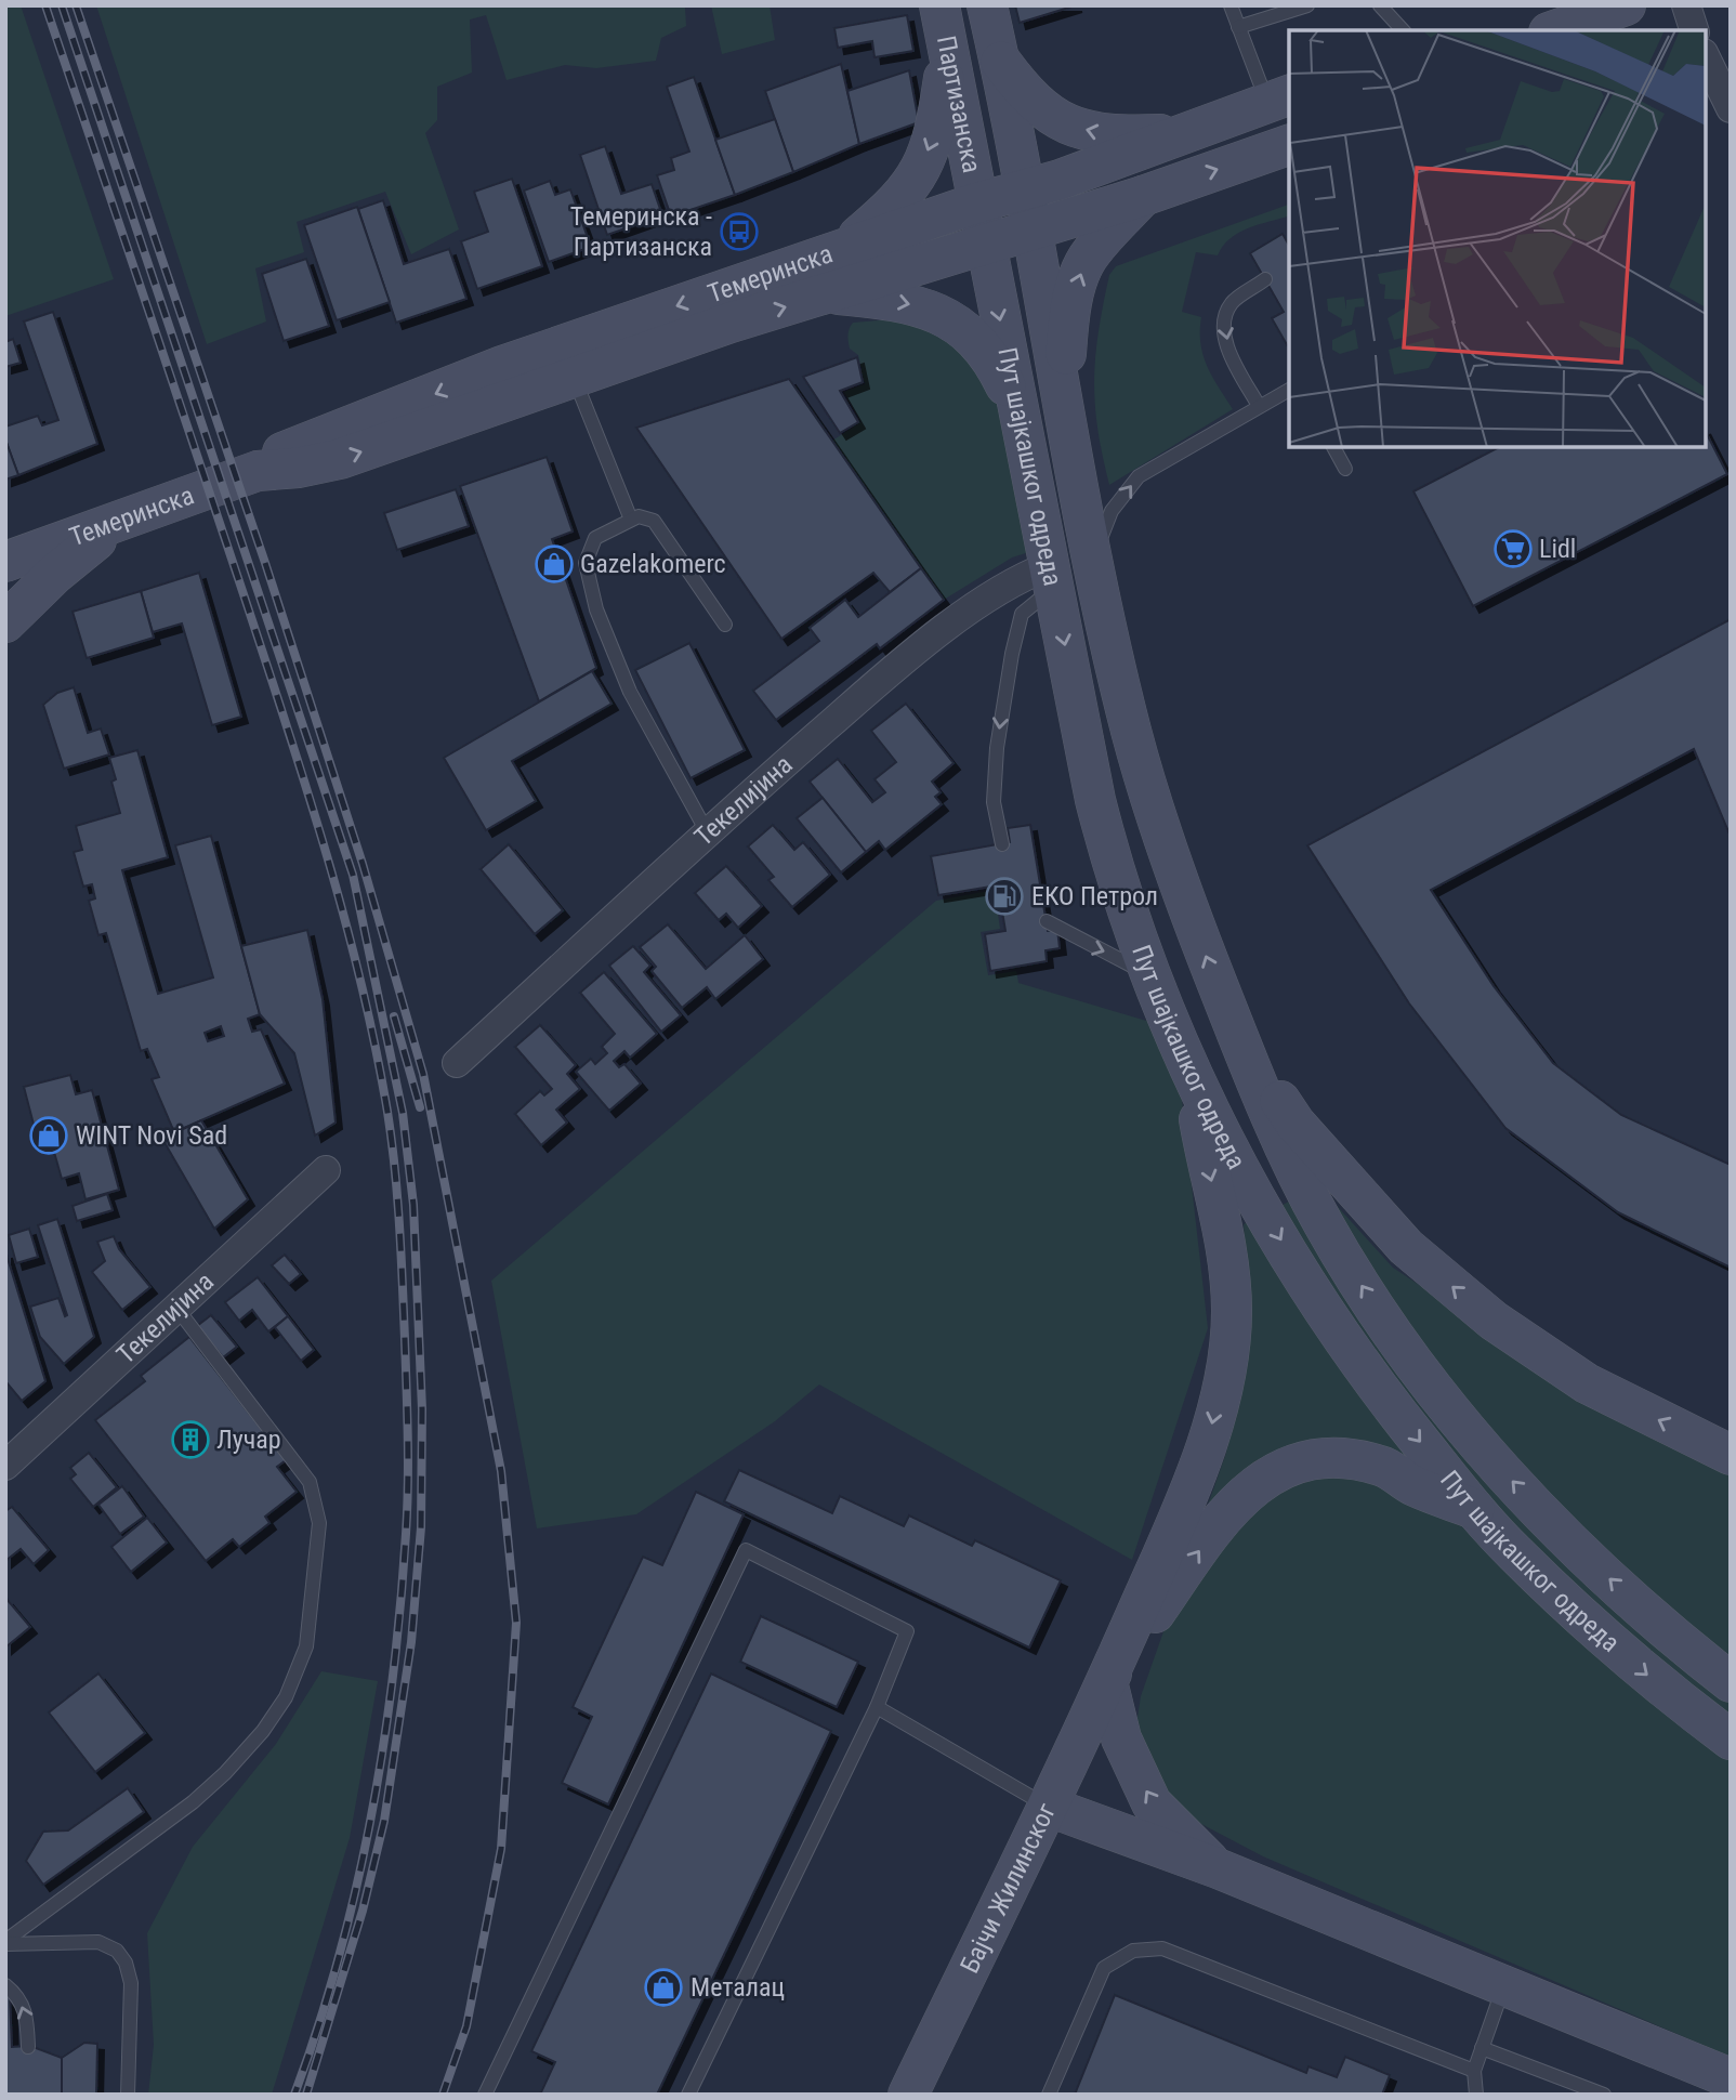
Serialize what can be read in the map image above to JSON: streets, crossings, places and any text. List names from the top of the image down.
{
  "streets": {
    "main road": [
      "Партизанска",
      "Темеринска",
      "Пут шајкашког одреда",
      "Бајчи Жилинског"
    ],
    "street": ["Текелијина"]
  },
  "crossings": [
    ["Партизанска", "Темеринска"],
    ["Партизанска", "Пут шајкашког одреда"],
    ["Темеринска", "Пут шајкашког одреда"],
    ["Пут шајкашког одреда", "Текелијина"]
  ],
  "places": {
    "bus stop": ["Темеринска - Партизанска"],
    "supermarket": ["Lidl"],
    "shop": ["Gazelakomerc", "WINT Novi Sad", "Металац"],
    "fuel station": ["ЕКО Петрол"],
    "building": ["Лучар"]
  }
}
